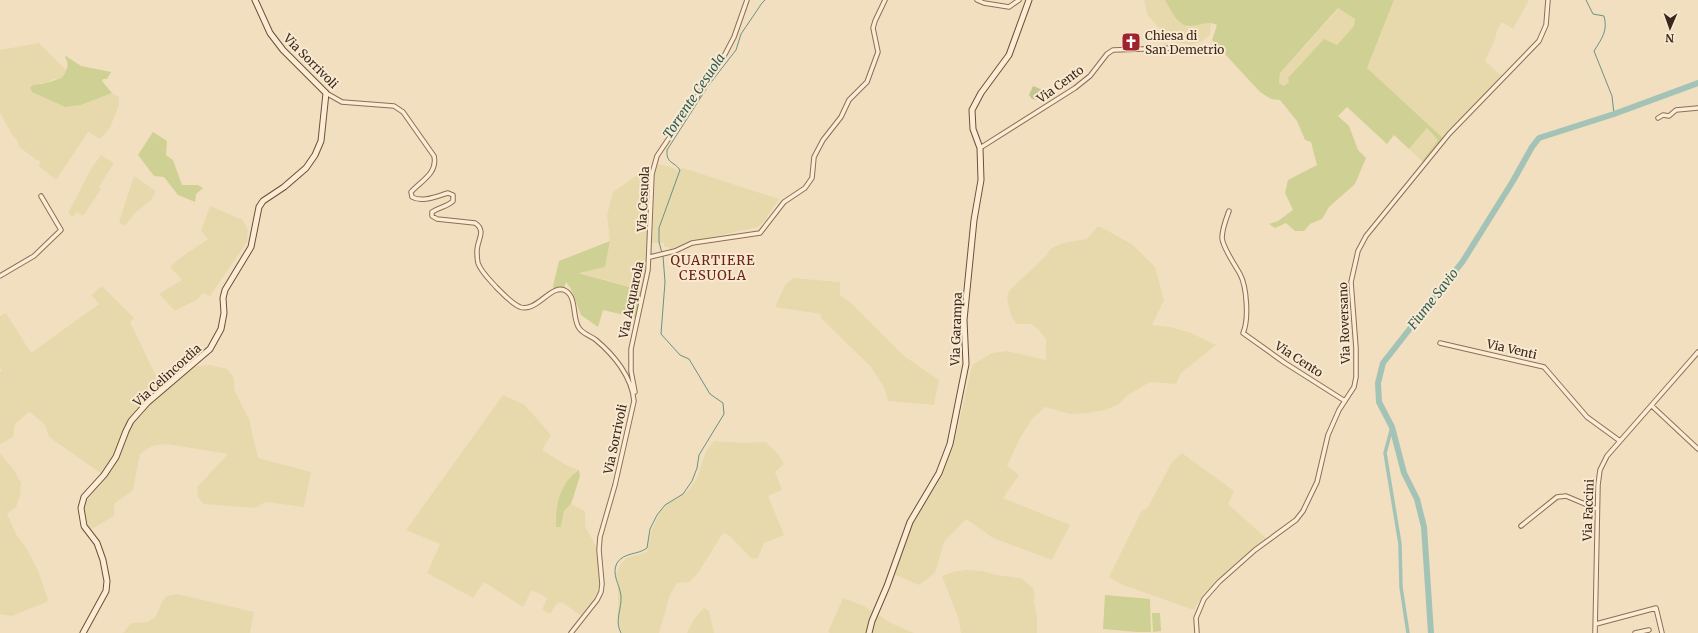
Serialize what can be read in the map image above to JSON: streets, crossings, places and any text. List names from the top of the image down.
{
  "streets": {
    "street": [
      "Via Sorrivoli",
      "Via Cento",
      "Via Cesuola",
      "Via Acquarola",
      "Via Roversano",
      "Via Garampa",
      "Via Venti",
      "Via Celincordia",
      "Via Faccini"
    ]
  },
  "crossings": [
    ["Via Sorrivoli", "Via Acquarola"],
    ["Via Sorrivoli", "Via Celincordia"],
    ["Via Cento", "Via Roversano"],
    ["Via Cento", "Via Garampa"],
    ["Via Cesuola", "Via Acquarola"],
    ["Via Venti", "Via Faccini"]
  ],
  "districts": ["QUARTIERE CESUOLA"],
  "water": ["Torrente Cesuola", "Fiume Savio"],
  "places": {
    "church": ["Chiesa di San Demetrio"]
  },
  "north": "bottom"
}
